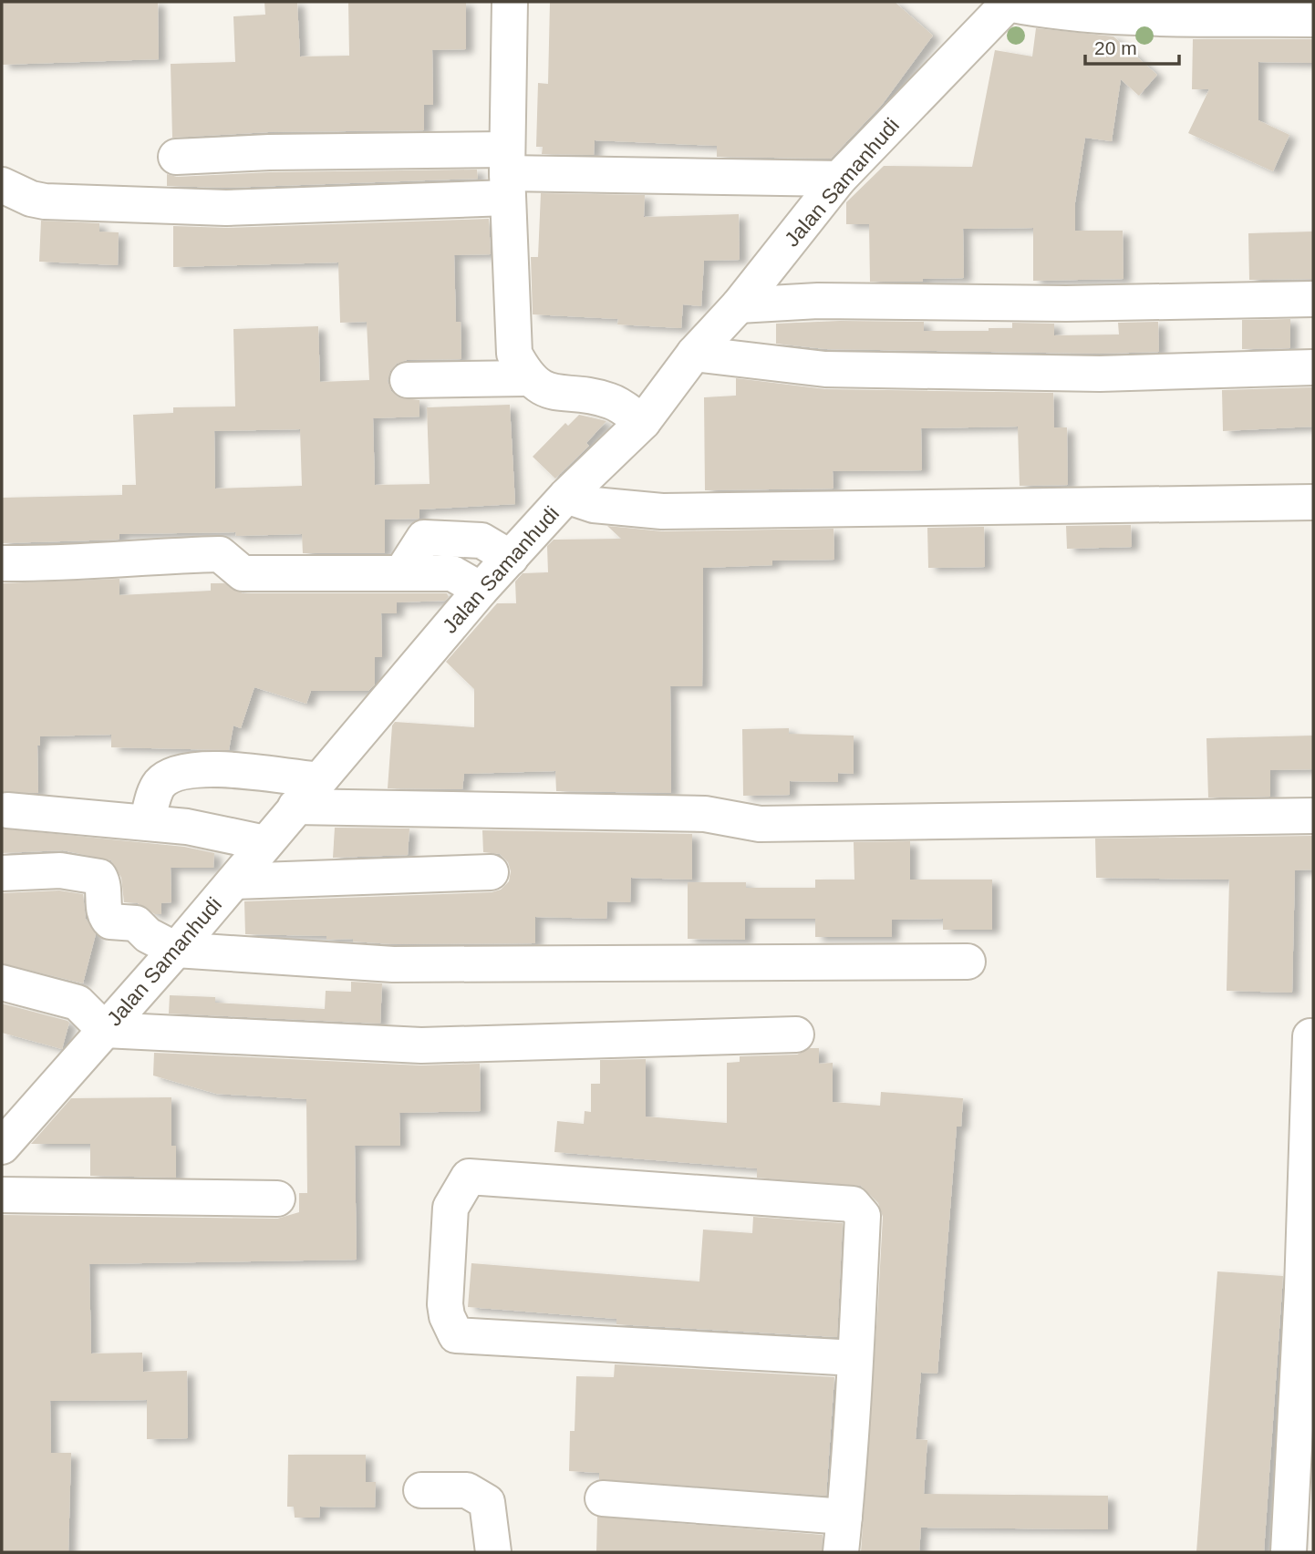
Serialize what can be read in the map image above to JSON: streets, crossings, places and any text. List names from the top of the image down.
{
  "streets": {
    "street": ["Jalan Samanhudi"]
  },
  "scale_bar": "20 m"
}
